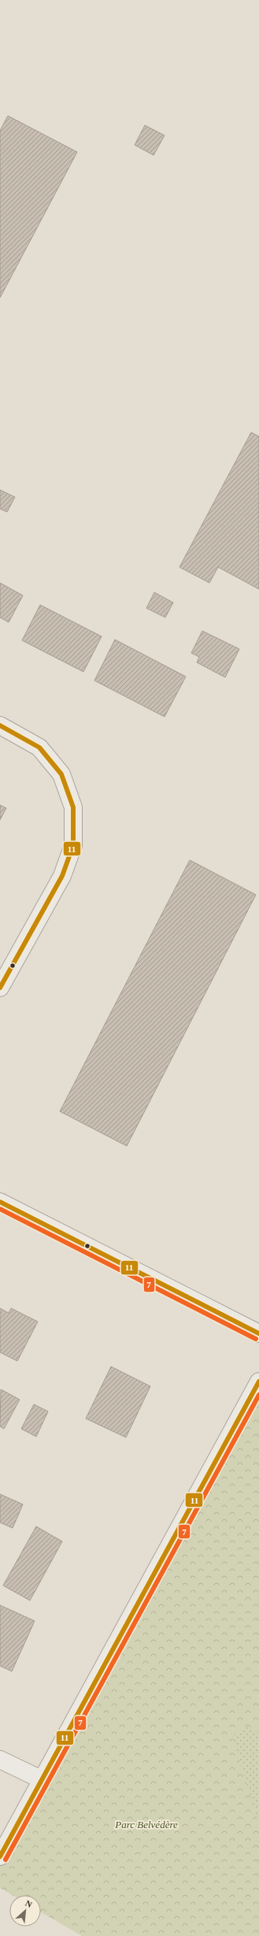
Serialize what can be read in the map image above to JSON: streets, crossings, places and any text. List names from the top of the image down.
{
  "parks": ["Parc Belvédère"],
  "lines": ["transit line 11", "transit line 7"],
  "north": "top right"
}
